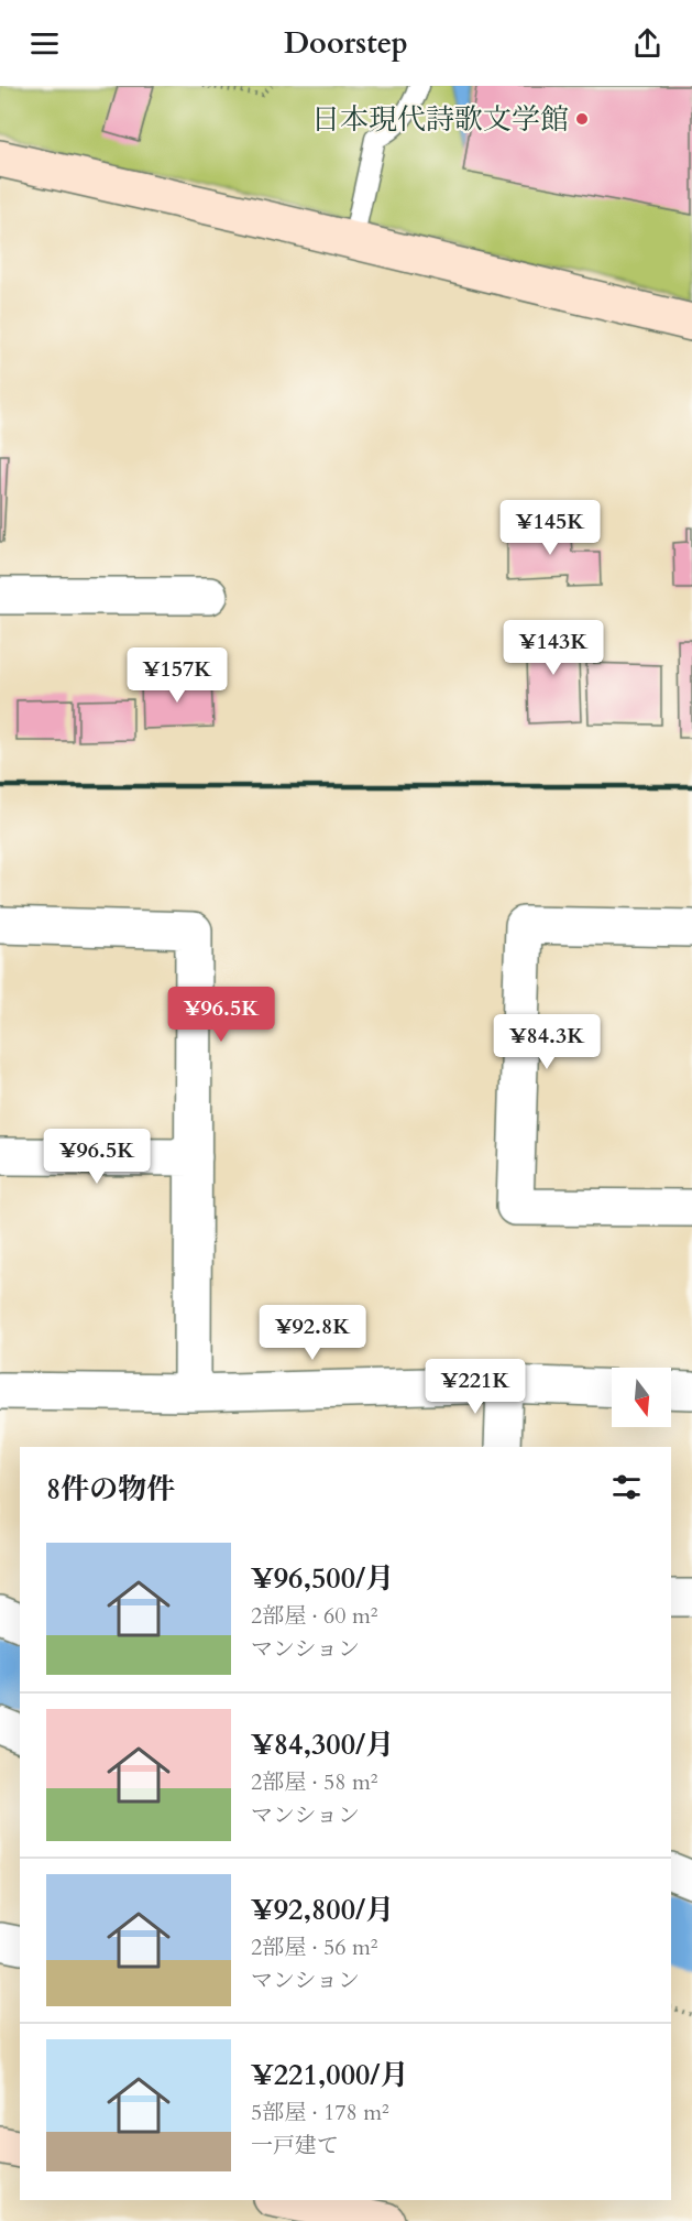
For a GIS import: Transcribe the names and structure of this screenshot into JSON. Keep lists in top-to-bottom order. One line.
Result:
{"places":["日本現代詩歌文学館"],"north":"bottom","page":{"header":"Doorstep","price":["¥145K","¥143K","¥157K","¥96.5K","¥84.3K","¥96.5K","¥92.8K","¥221K"],"heading":"8件の物件","list":[{"name":"¥96,500/月","note":"2部屋 · 60 m² · マンション"},{"name":"¥84,300/月","note":"2部屋 · 58 m² · マンション"},{"name":"¥92,800/月","note":"2部屋 · 56 m² · マンション"},{"name":"¥221,000/月","note":"5部屋 · 178 m² · 一戸建て"}]}}
